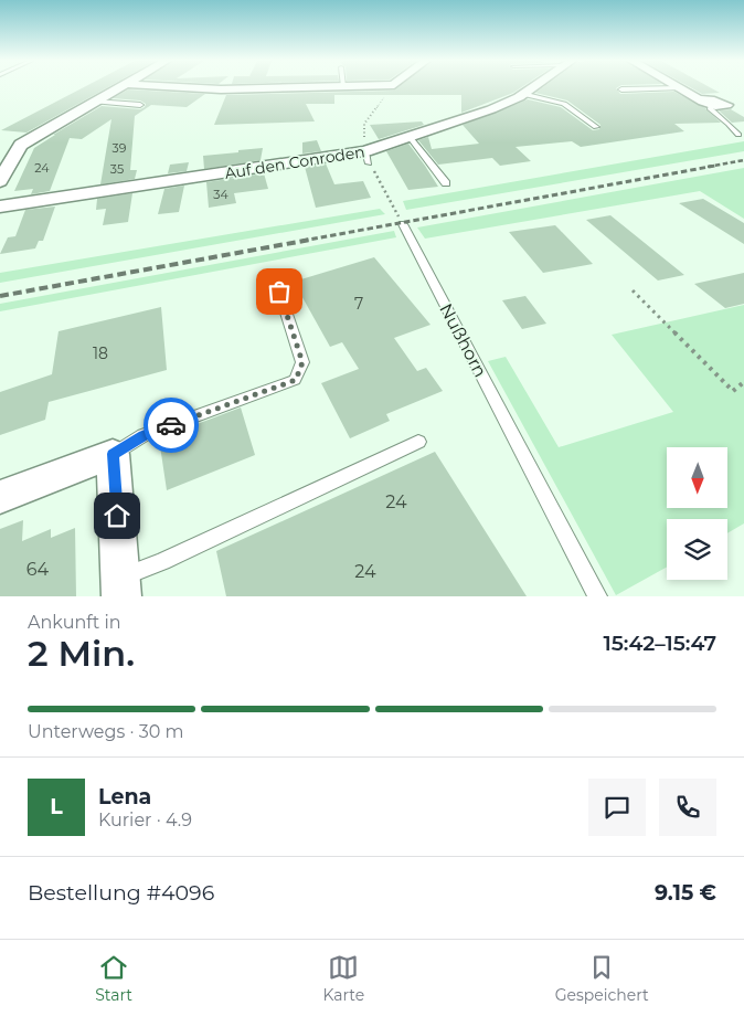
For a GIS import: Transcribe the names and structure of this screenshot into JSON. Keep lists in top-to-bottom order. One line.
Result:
{"streets":{"street":["Auf den Conroden"],"lane":["Nußhorn"]},"house_numbers":["39","24","35","34","7","18","24","64","24"],"north":"bottom","page":{"heading":["2 Min.","Ankunft in","15:42–15:47"],"panel":["Lena","Kurier · 4.9","Bestellung #4096","9.15 €"],"bar":"Unterwegs · 30 m","round":"L","tabs":["Start","Karte","Gespeichert"]}}
